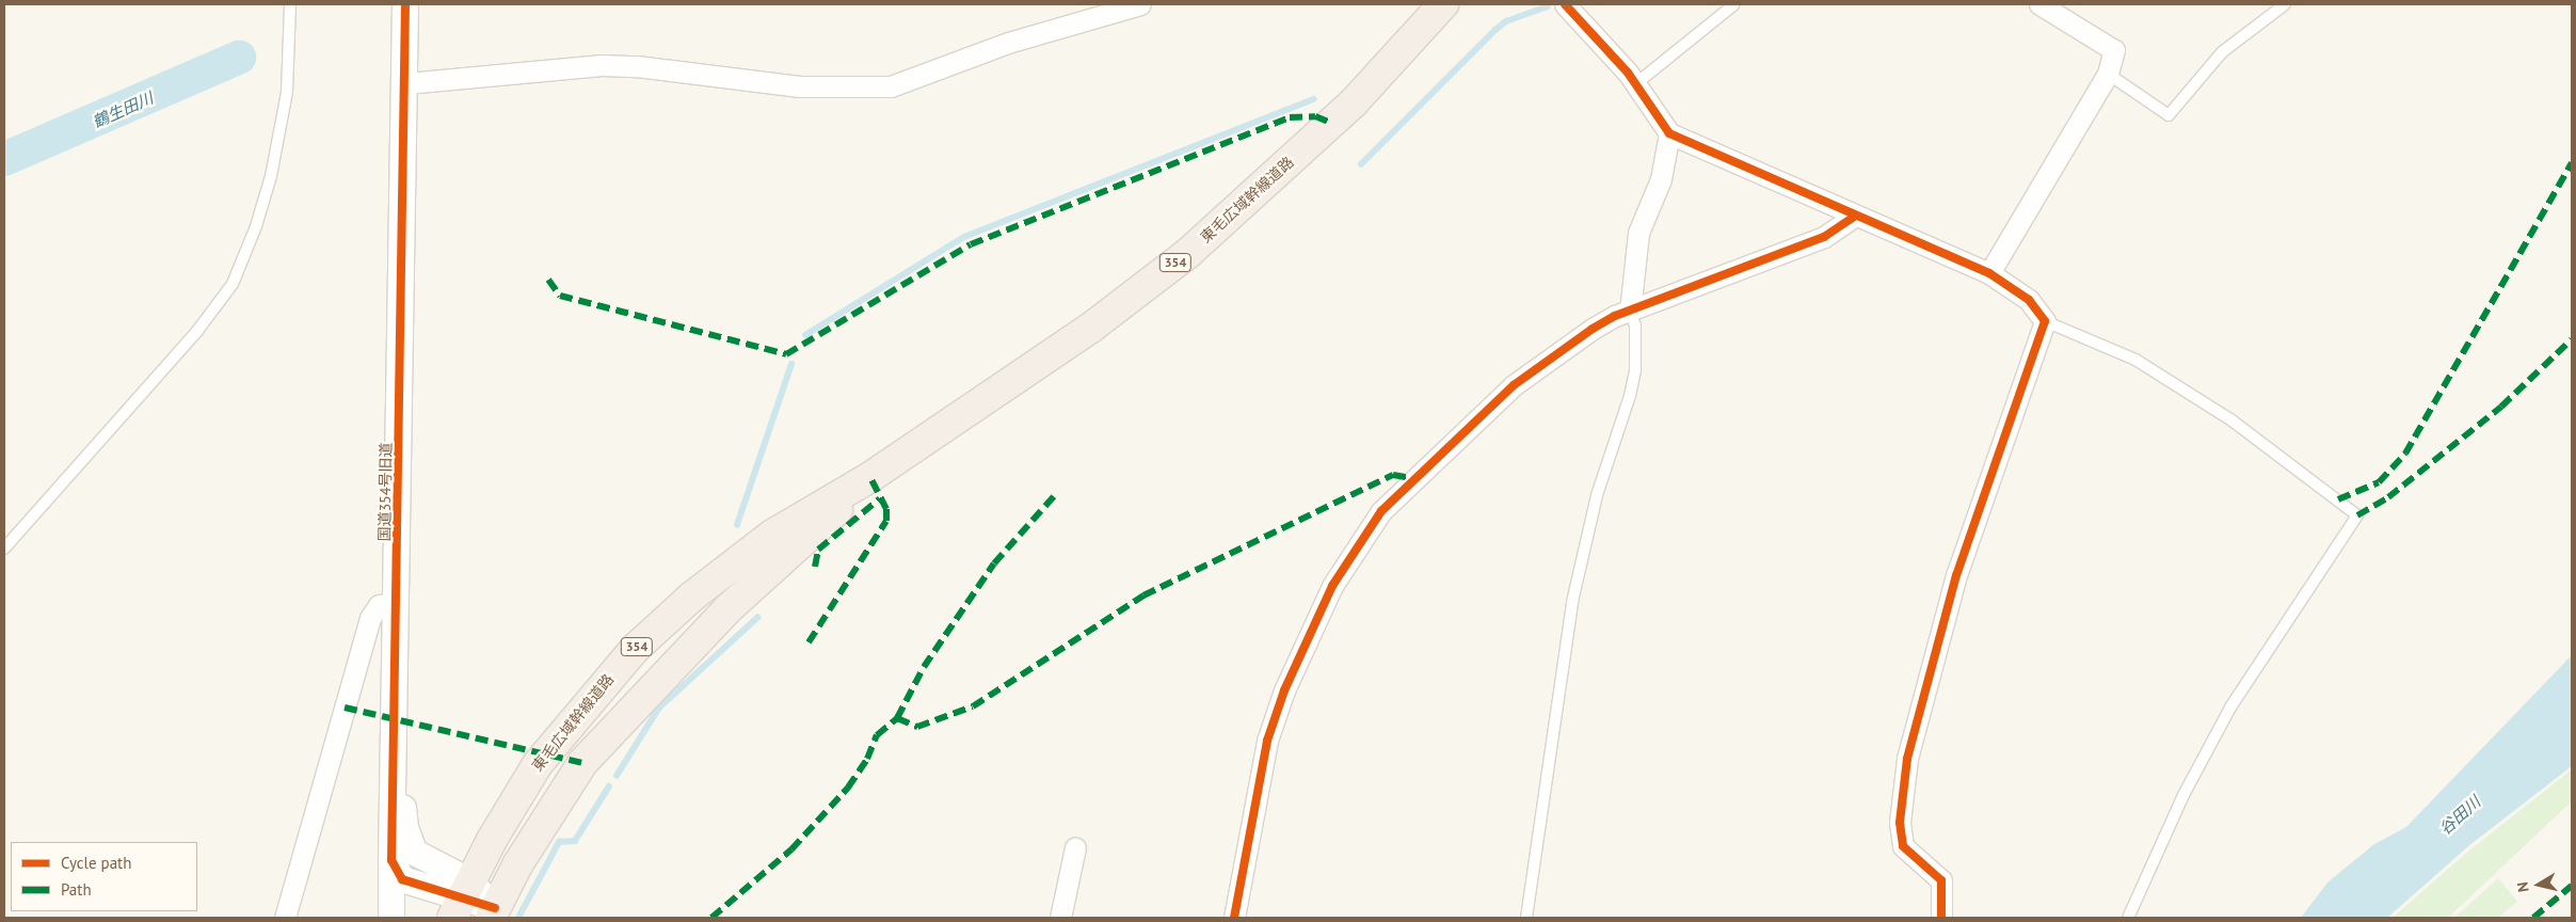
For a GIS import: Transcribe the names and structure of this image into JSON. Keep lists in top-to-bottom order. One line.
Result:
{"streets":{"highway":["東毛広域幹線道路","354"],"street":["国道354号旧道"]},"crossings":[["東毛広域幹線道路","国道354号旧道"]],"water":["鶴生田川","谷田川"],"legend":["Cycle path","Path"],"north":"left"}
